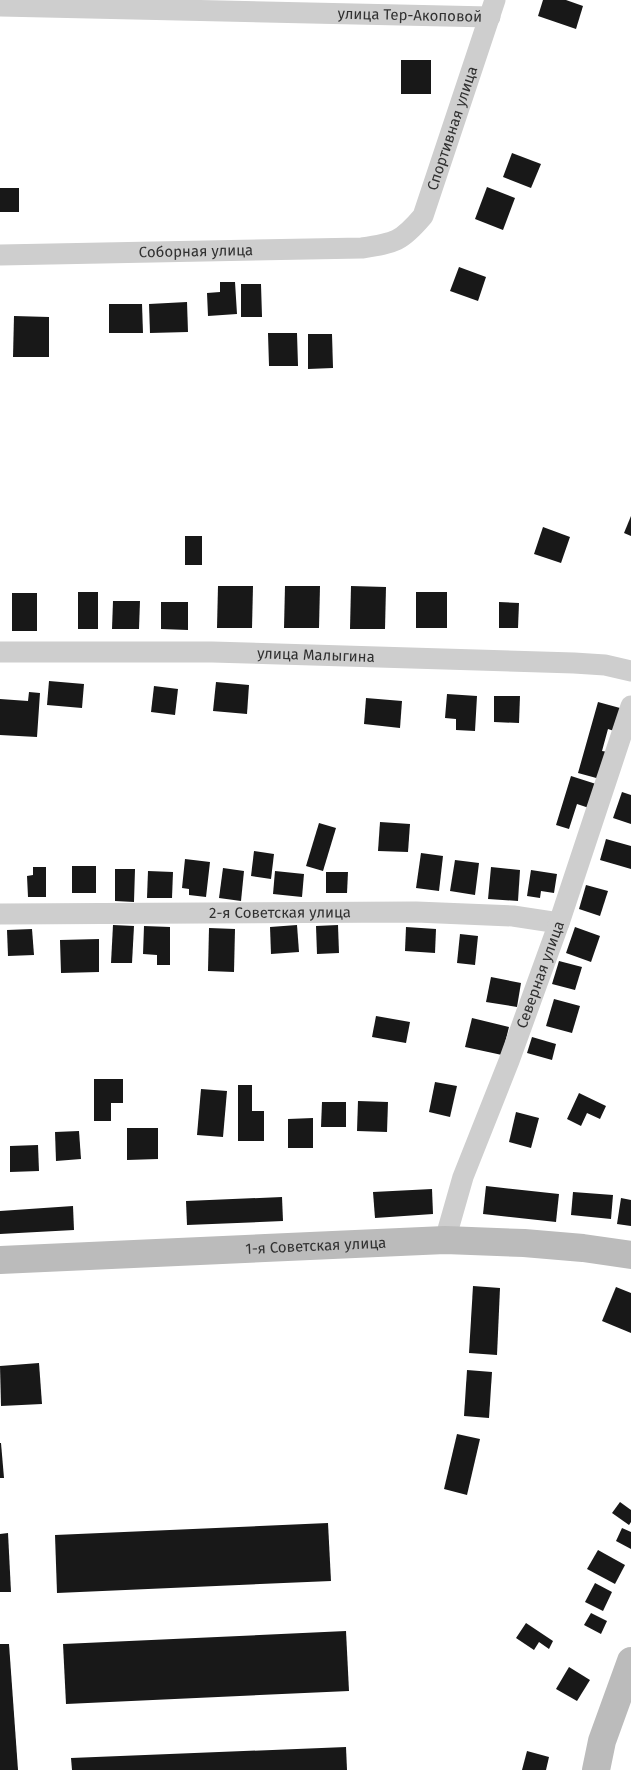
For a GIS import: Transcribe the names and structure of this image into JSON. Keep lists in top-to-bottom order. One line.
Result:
{"streets":{"street":["улица Тер-Акоповой","Спортивная улица","Соборная улица","улица Малыгина","2-я Советская улица","Северная улица","1-я Советская улица"]},"crossings":[["улица Тер-Акоповой","Спортивная улица"],["Спортивная улица","Соборная улица"],["2-я Советская улица","Северная улица"],["Северная улица","1-я Советская улица"]]}
